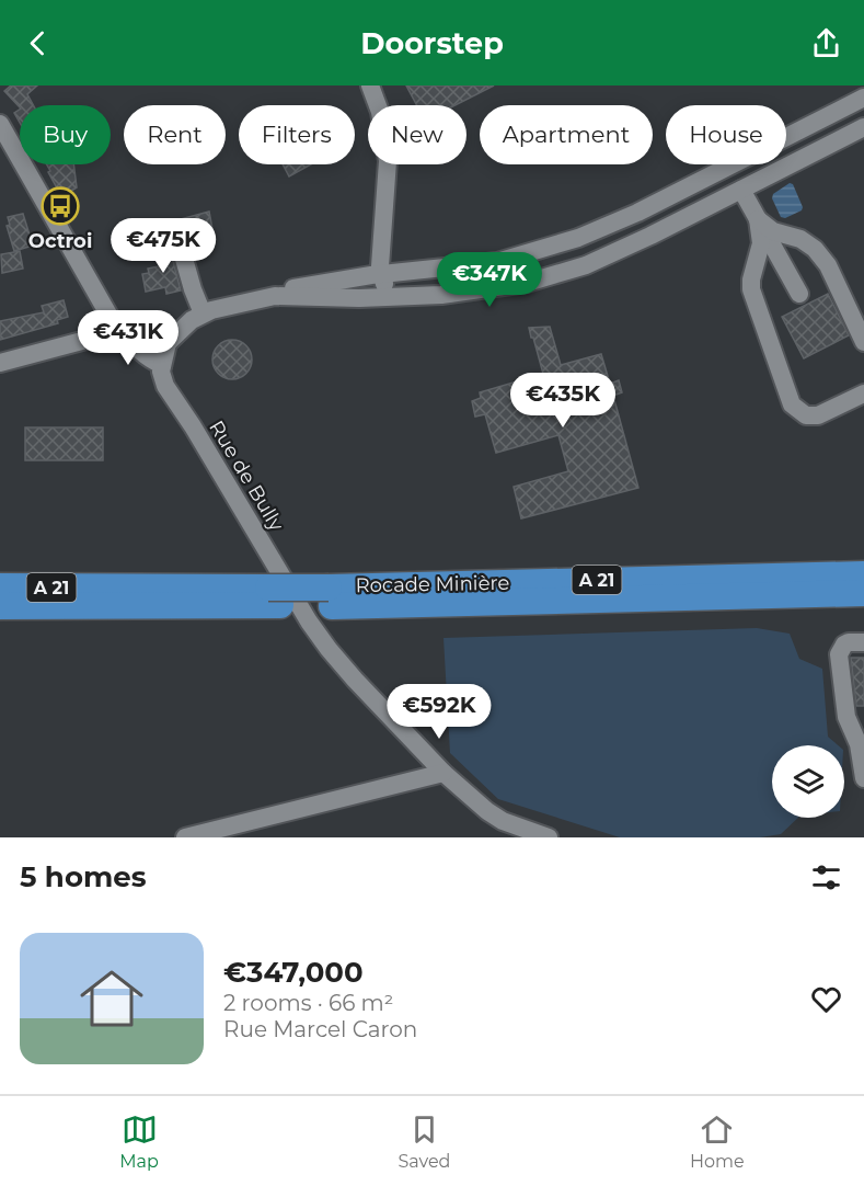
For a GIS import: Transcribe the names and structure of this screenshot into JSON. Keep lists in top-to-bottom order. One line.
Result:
{"streets":{"highway":["A 21","Rocade Minière"],"street":["Rue de Bully"]},"places":{"bus stop":["Octroi"]},"page":{"header":"Doorstep","chip":["Buy","Rent","Filters","New","Apartment","House"],"price":["€475K","€347K","€431K","€435K","€592K"],"heading":"5 homes","list":[{"name":"€347,000","note":"2 rooms · 66 m² · Rue Marcel Caron"}],"tabs":["Map","Saved","Home"]}}
